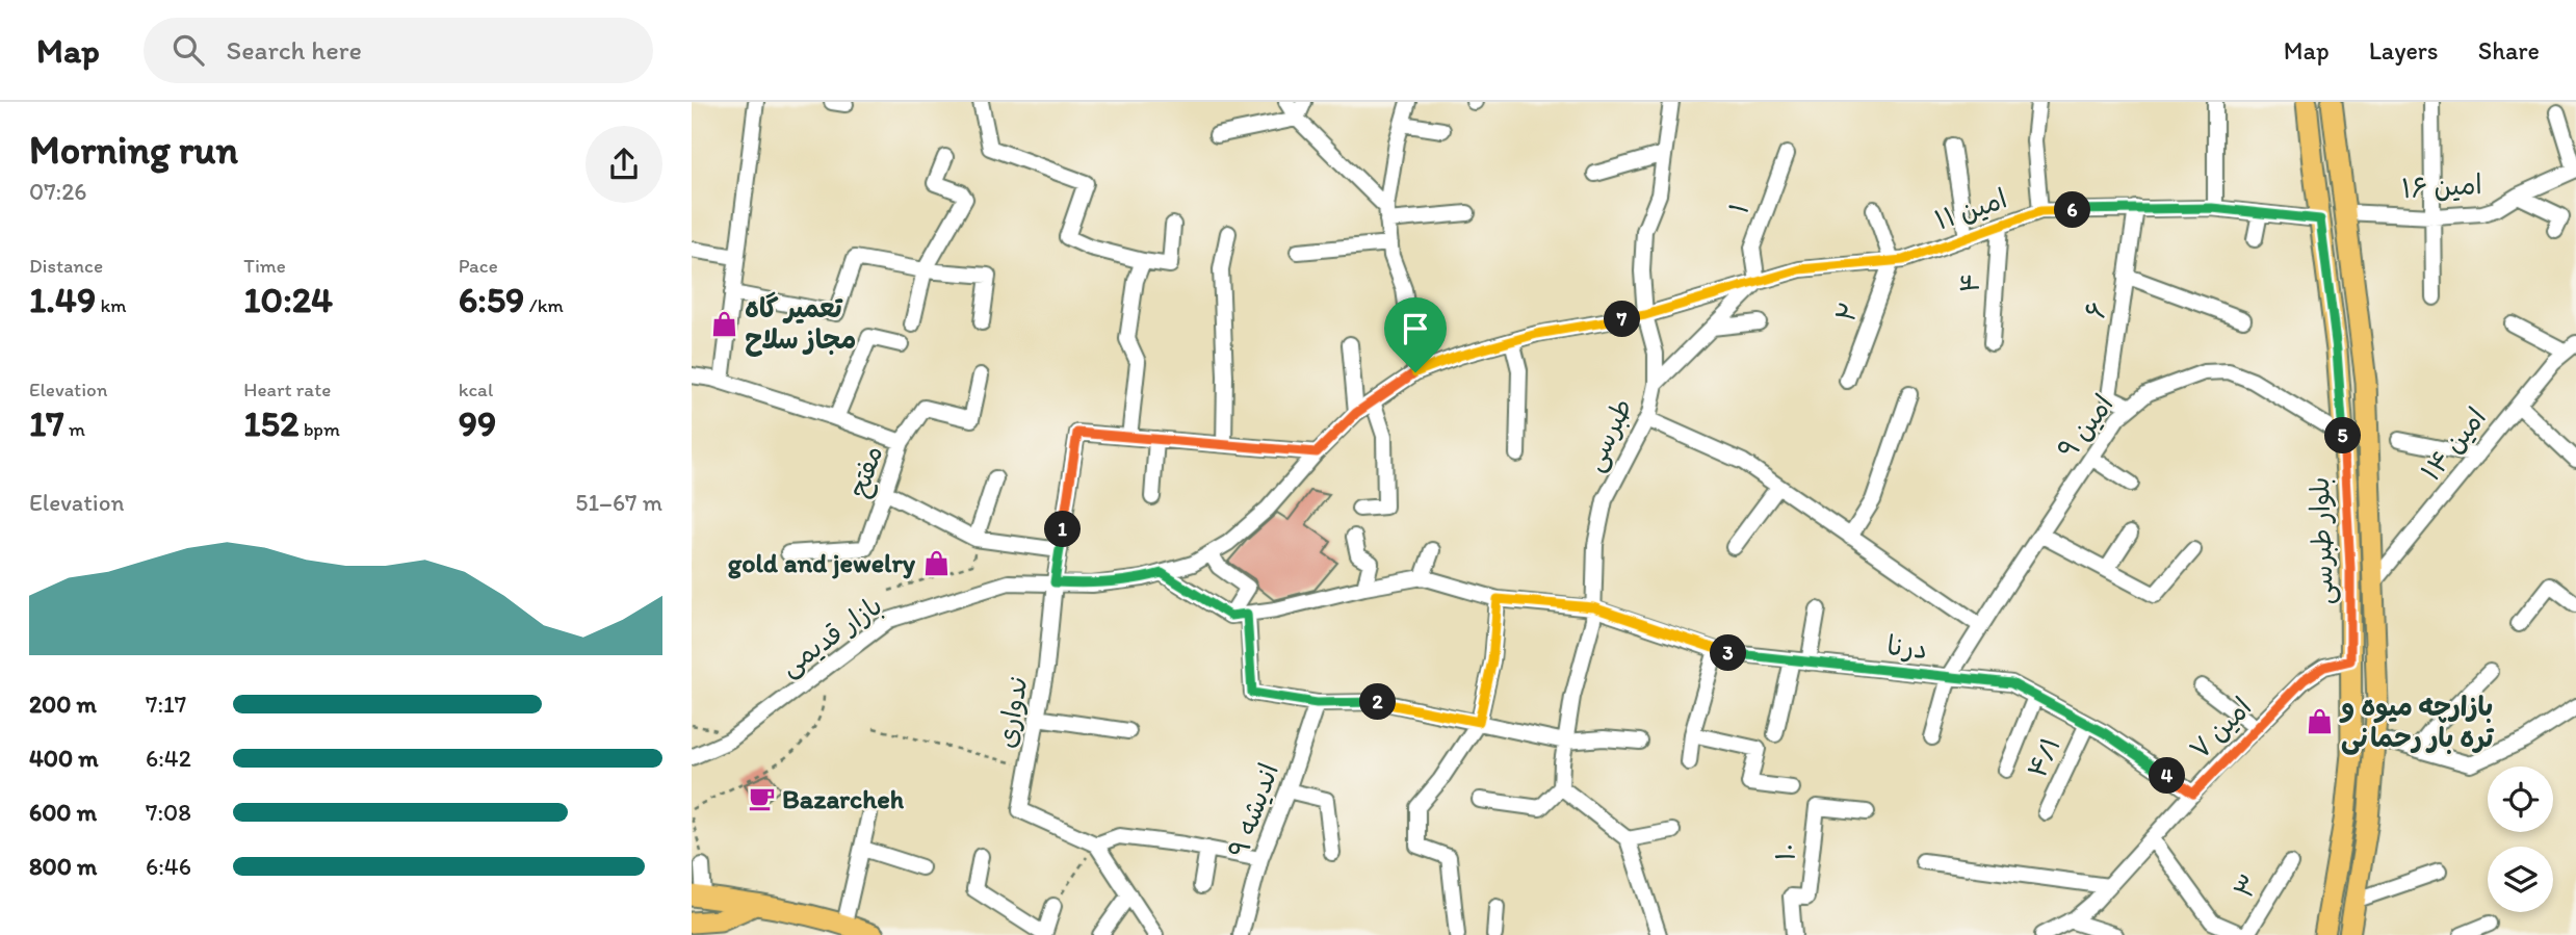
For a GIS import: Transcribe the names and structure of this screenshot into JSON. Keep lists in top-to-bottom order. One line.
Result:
{"streets":{"main road":["بلوار طبرسی"],"street":["امین ۱۶","۱","امین ۱۱","۴","۶","۲","امین ۹","طبرسی","امین ۱۴","مفتح","بازار قدیمی","درنا","ندواری","امین ۷","۴/۱","اندیشه ۹","۱۰","۳"]},"crossings":[["امین ۱۶","بلوار طبرسی"],["۱","امین ۱۱"],["امین ۱۱","۴"],["امین ۱۱","۶"],["امین ۱۱","۲"],["امین ۱۱","طبرسی"],["امین ۱۱","بلوار طبرسی"],["امین ۱۱","بازار قدیمی"],["۶","امین ۹"],["امین ۹","بلوار طبرسی"],["امین ۹","درنا"],["طبرسی","درنا"],["امین ۱۴","بلوار طبرسی"],["بلوار طبرسی","امین ۷"],["بازار قدیمی","ندواری"],["درنا","امین ۷"],["درنا","۴/۱"]],"places":{"shop":["تعمیر گاه مجاز سلاح","gold and jewelry","بازارچه میوه و تره بار رحمانی"],"cafe":["Bazarcheh"]},"page":{"header":"Map","search":"Search here","nav":["Map","Layers","Share"],"heading":["Morning run","07:26"],"pins":["6","7","5","1","3","2","4"],"stats":[["Distance","1.49 km"],["Time","10:24"],["Pace","6:59 /km"],["Elevation","17 m"],["Heart rate","152 bpm"],["kcal","99"]],"chart":["Elevation","51–67 m"],"list":[{"name":"200 m","note":"7:17"},{"name":"400 m","note":"6:42"},{"name":"600 m","note":"7:08"},{"name":"800 m","note":"6:46"}]}}
